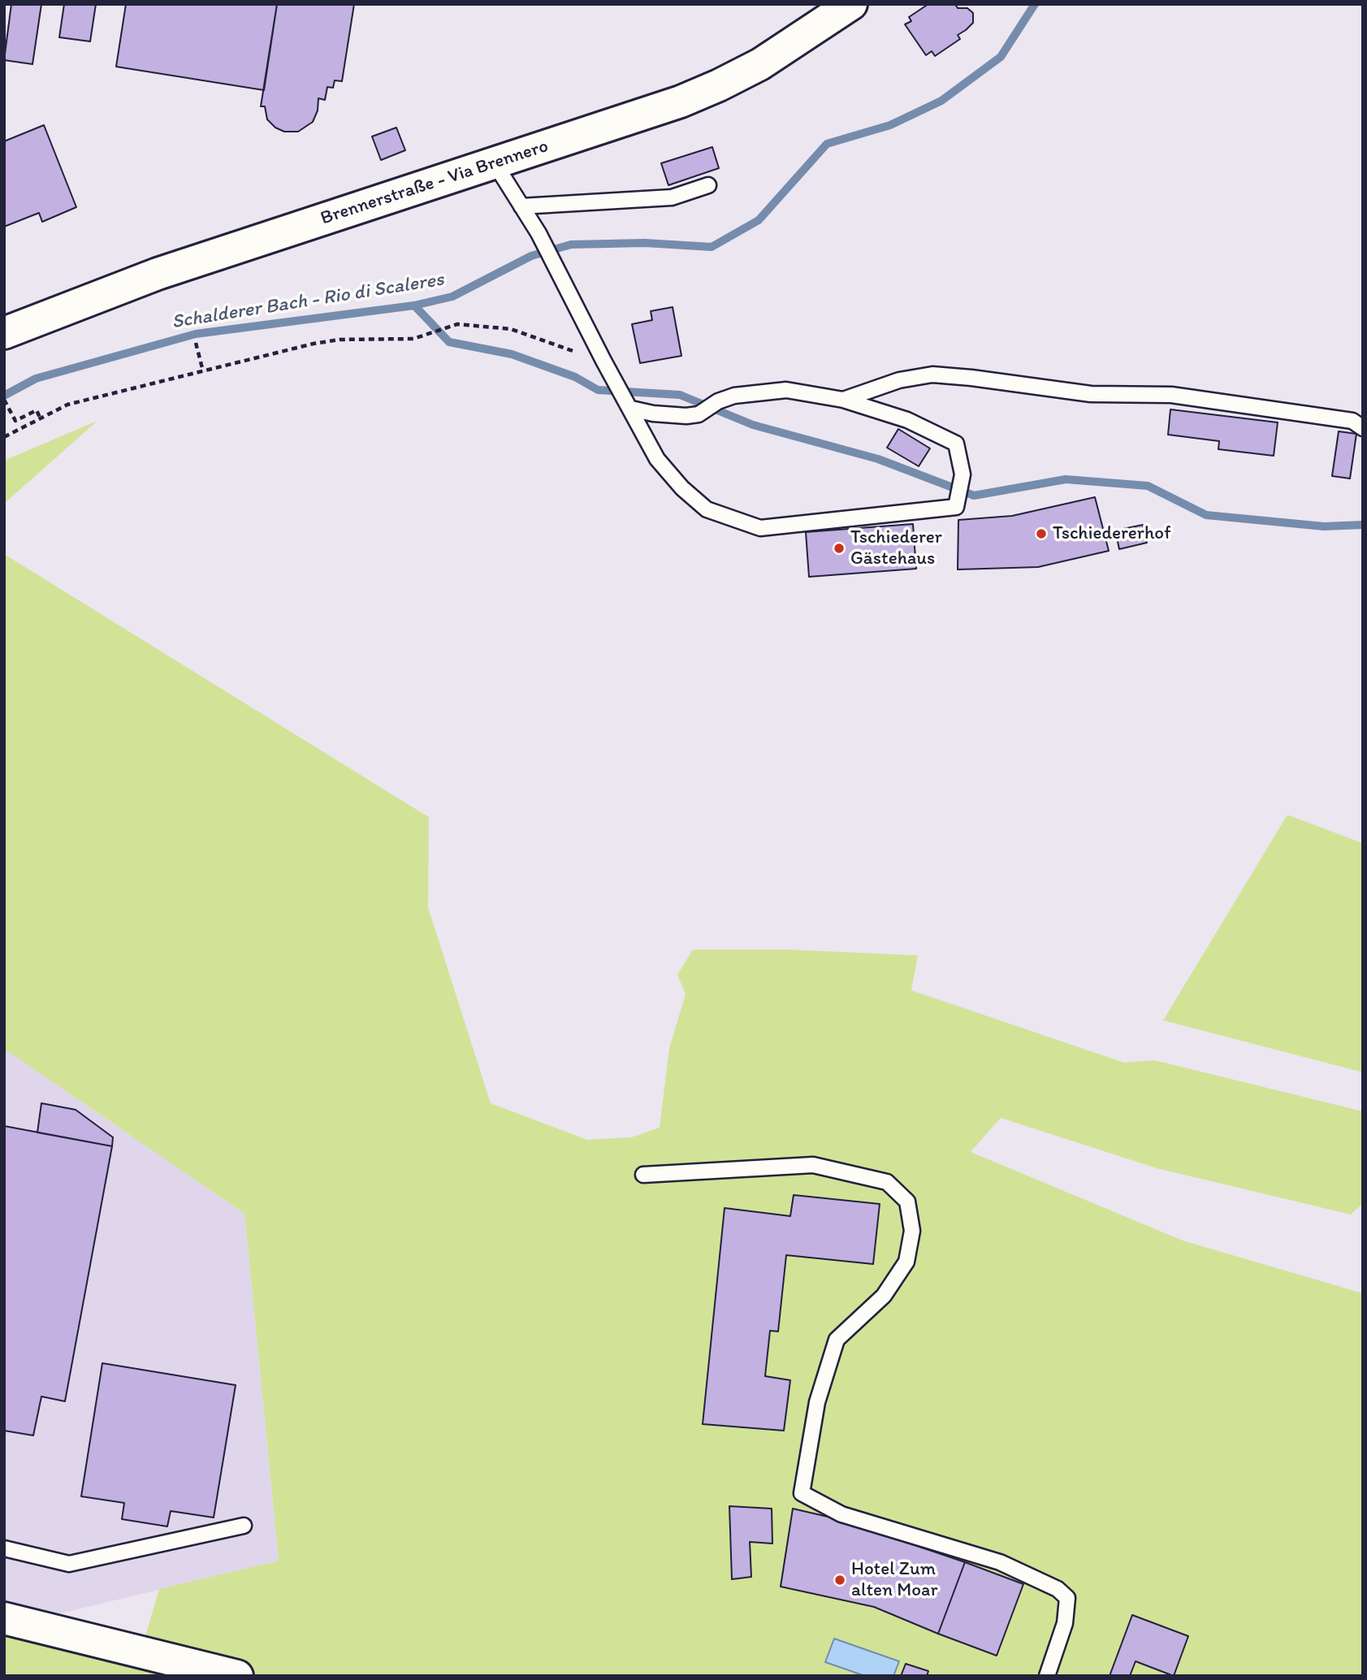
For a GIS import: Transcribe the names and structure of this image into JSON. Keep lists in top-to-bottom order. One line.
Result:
{"streets":{"main road":["Brennerstraße - Via Brennero"]},"water":["Schalderer Bach - Rio di Scaleres"],"places":["Tschiedererhof","Tschiederer Gästehaus","Hotel Zum alten Moar"]}
